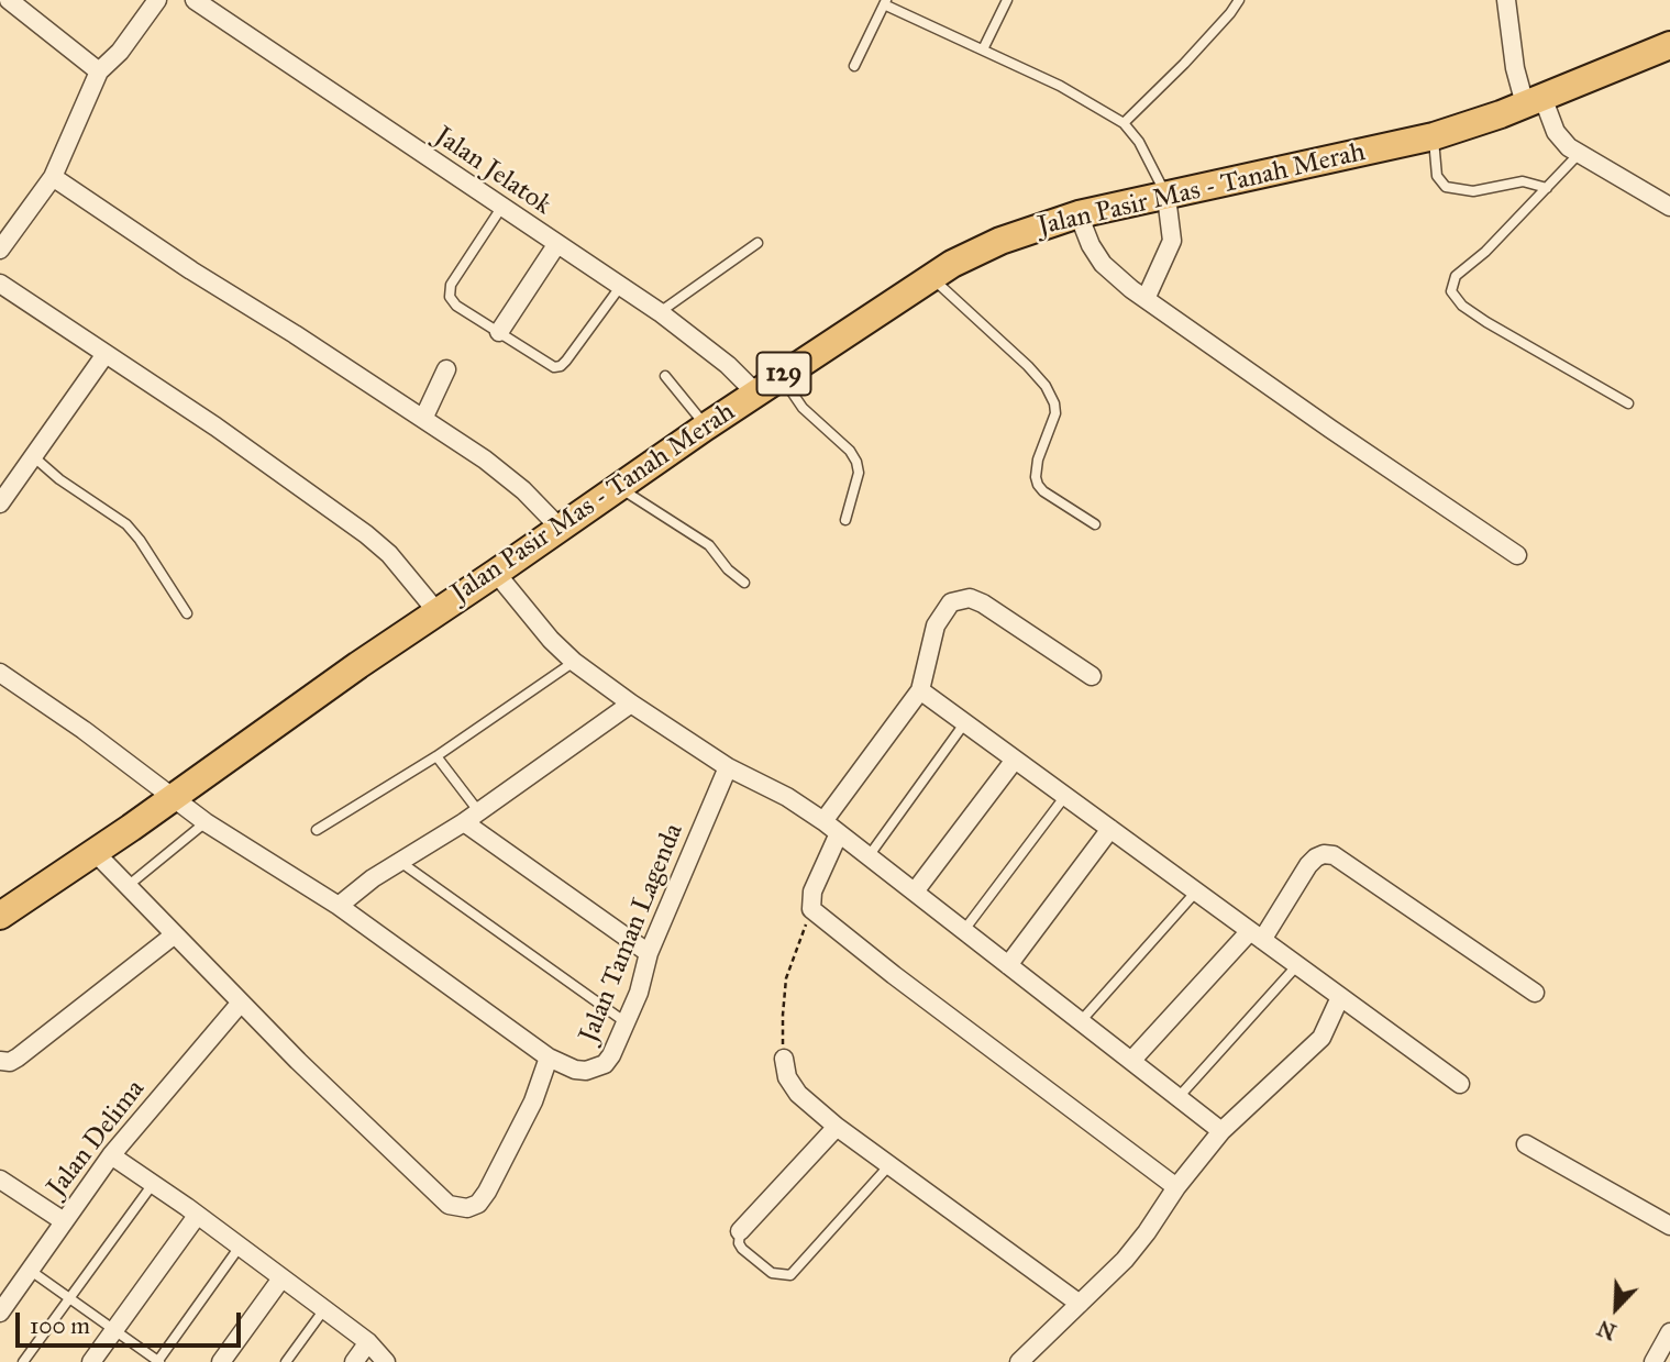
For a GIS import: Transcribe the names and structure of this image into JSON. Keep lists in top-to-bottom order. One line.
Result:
{"streets":{"main road":["Jalan Pasir Mas - Tanah Merah","129"],"street":["Jalan Jelatok","Jalan Taman Lagenda","Jalan Delima"]},"crossings":[["Jalan Jelatok","Jalan Pasir Mas - Tanah Merah"]],"scale_bar":"100 m","north":"bottom left"}
